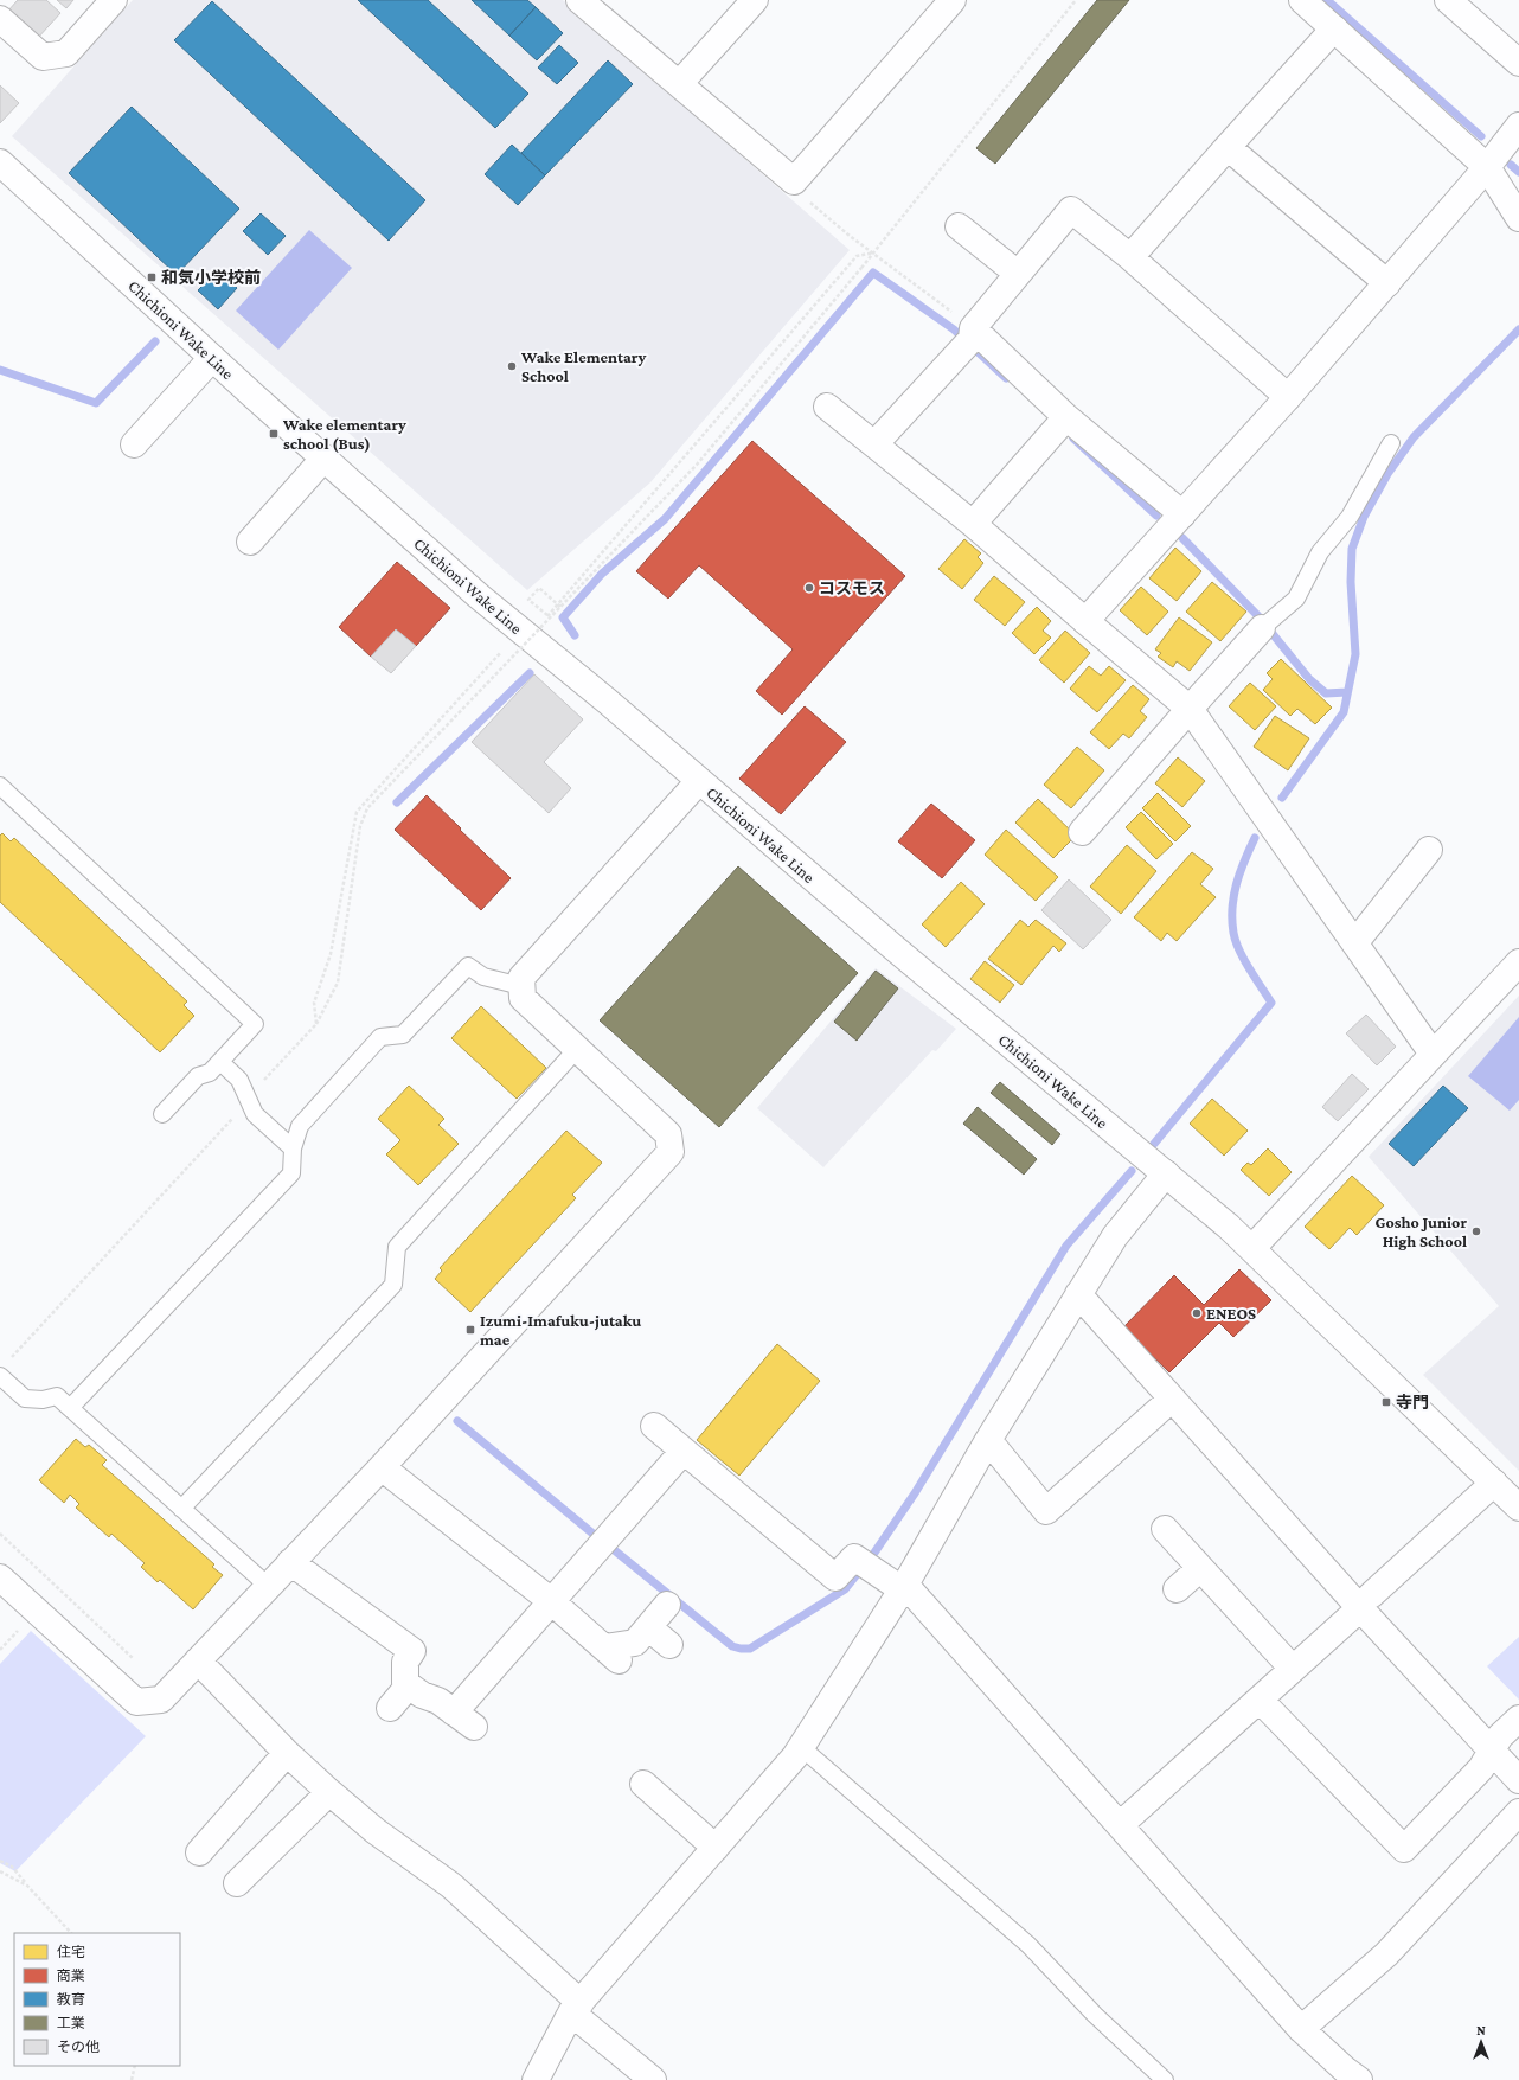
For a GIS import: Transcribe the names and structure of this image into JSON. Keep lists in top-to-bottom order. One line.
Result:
{"streets":{"street":["Chichioni Wake Line"]},"places":{"transit":["和気小学校前","Wake elementary school (Bus)","Izumi-Imafuku-jutaku mae","寺門"],"other":["Wake Elementary School","コスモス","Gosho Junior High School","ENEOS"]},"legend":["住宅","商業","教育","工業","その他"],"north":"top"}
